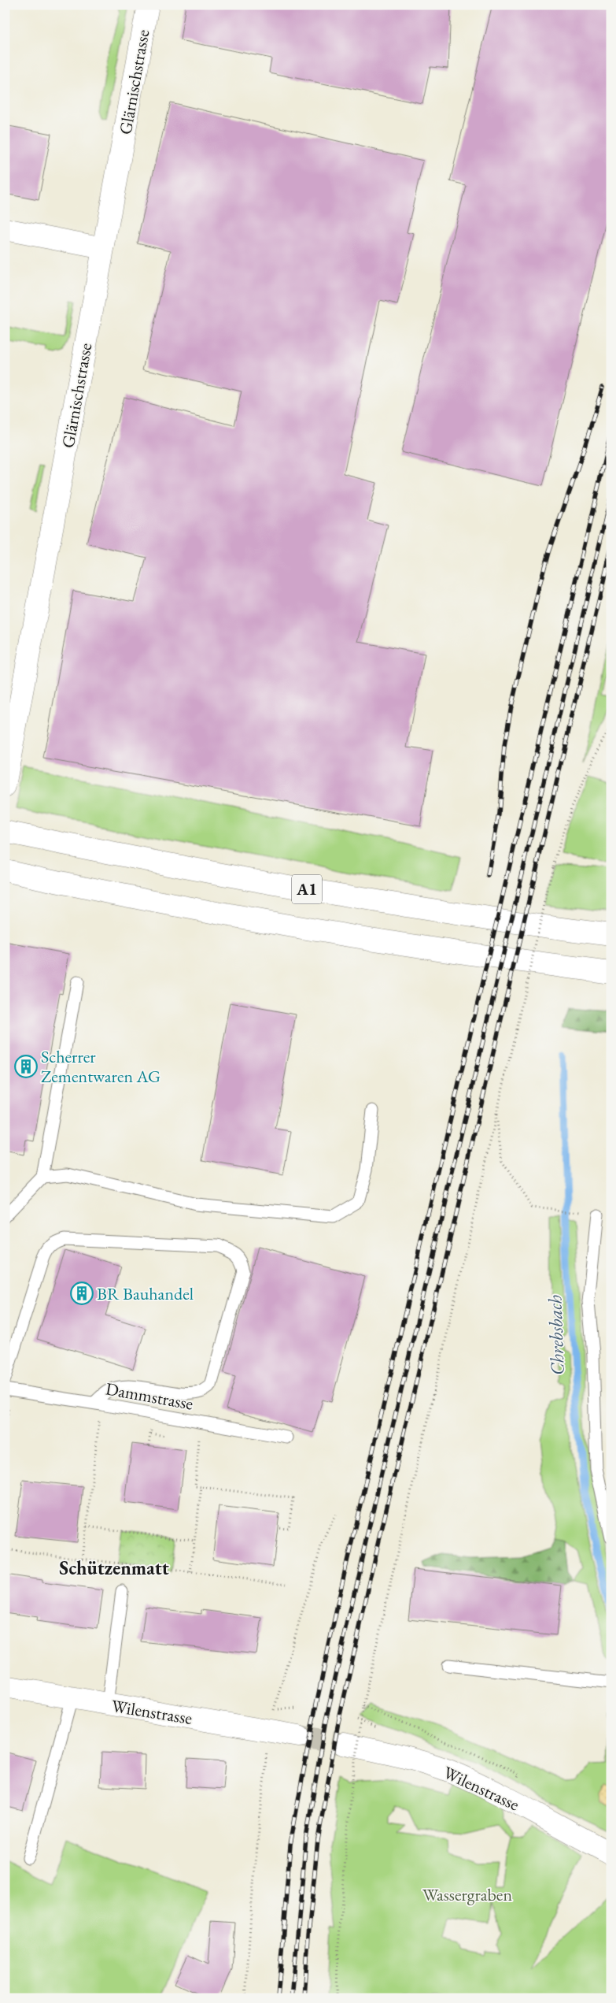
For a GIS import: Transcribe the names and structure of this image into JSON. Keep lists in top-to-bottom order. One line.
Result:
{"streets":{"main road":["Glärnischstrasse","A1","Wilenstrasse"],"lane":["Dammstrasse"]},"districts":["Schützenmatt"],"water":["Chrebsbach"],"parks":["Wassergraben"],"places":{"building":["Scherrer Zementwaren AG","BR Bauhandel"]}}
